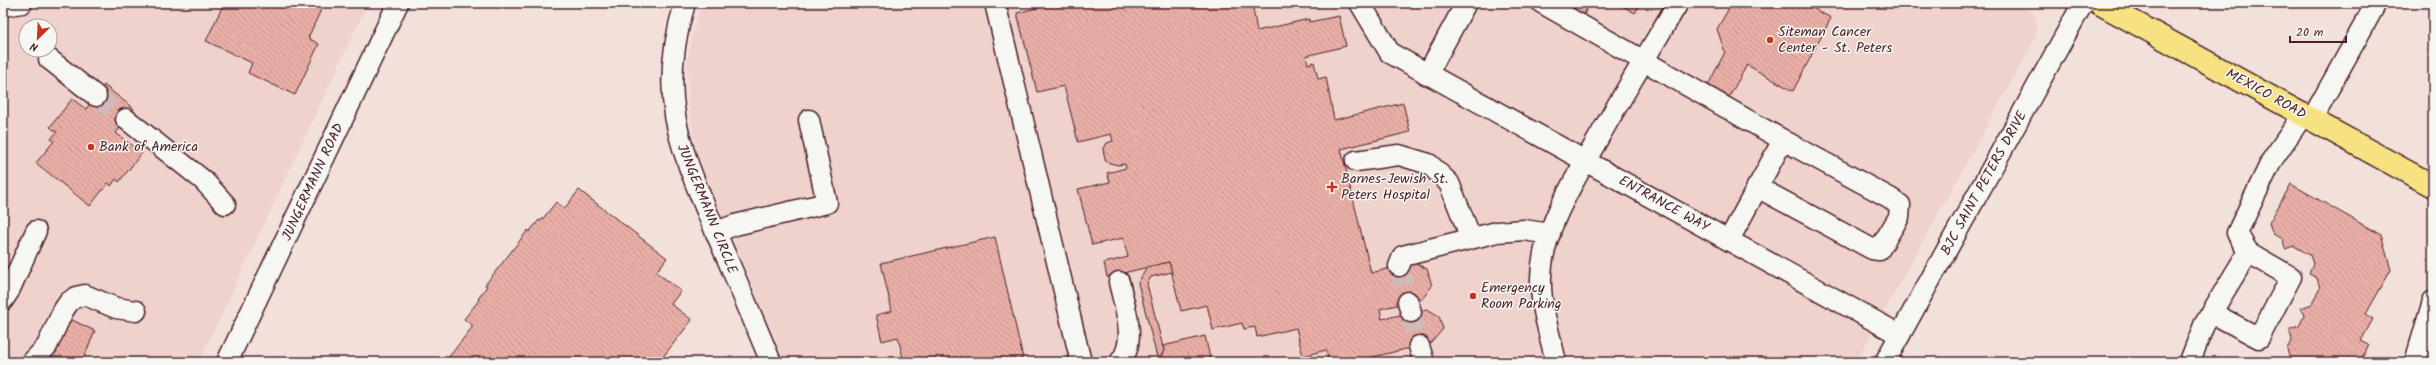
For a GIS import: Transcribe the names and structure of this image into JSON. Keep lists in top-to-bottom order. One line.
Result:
{"streets":{"main road":["MEXICO ROAD"],"street":["JUNGERMANN ROAD","BJC SAINT PETERS DRIVE","ENTRANCE WAY","JUNGERMANN CIRCLE"]},"crossings":[["BJC SAINT PETERS DRIVE","ENTRANCE WAY"]],"places":{"other":["Siteman Cancer Center - St. Peters","Bank of America","Emergency Room Parking"],"health":["Barnes-Jewish St. Peters Hospital"]},"scale_bar":"20 m","north":"bottom left"}
